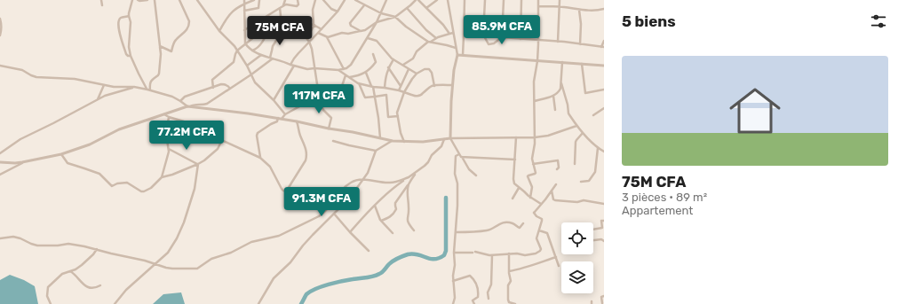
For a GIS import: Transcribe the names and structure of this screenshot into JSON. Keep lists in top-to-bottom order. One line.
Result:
{"page":{"heading":"5 biens","price":["85.9M CFA","75M CFA","117M CFA","77.2M CFA","91.3M CFA"],"list":[{"name":"75M CFA","note":"3 pièces · 89 m² · Appartement"}]}}
